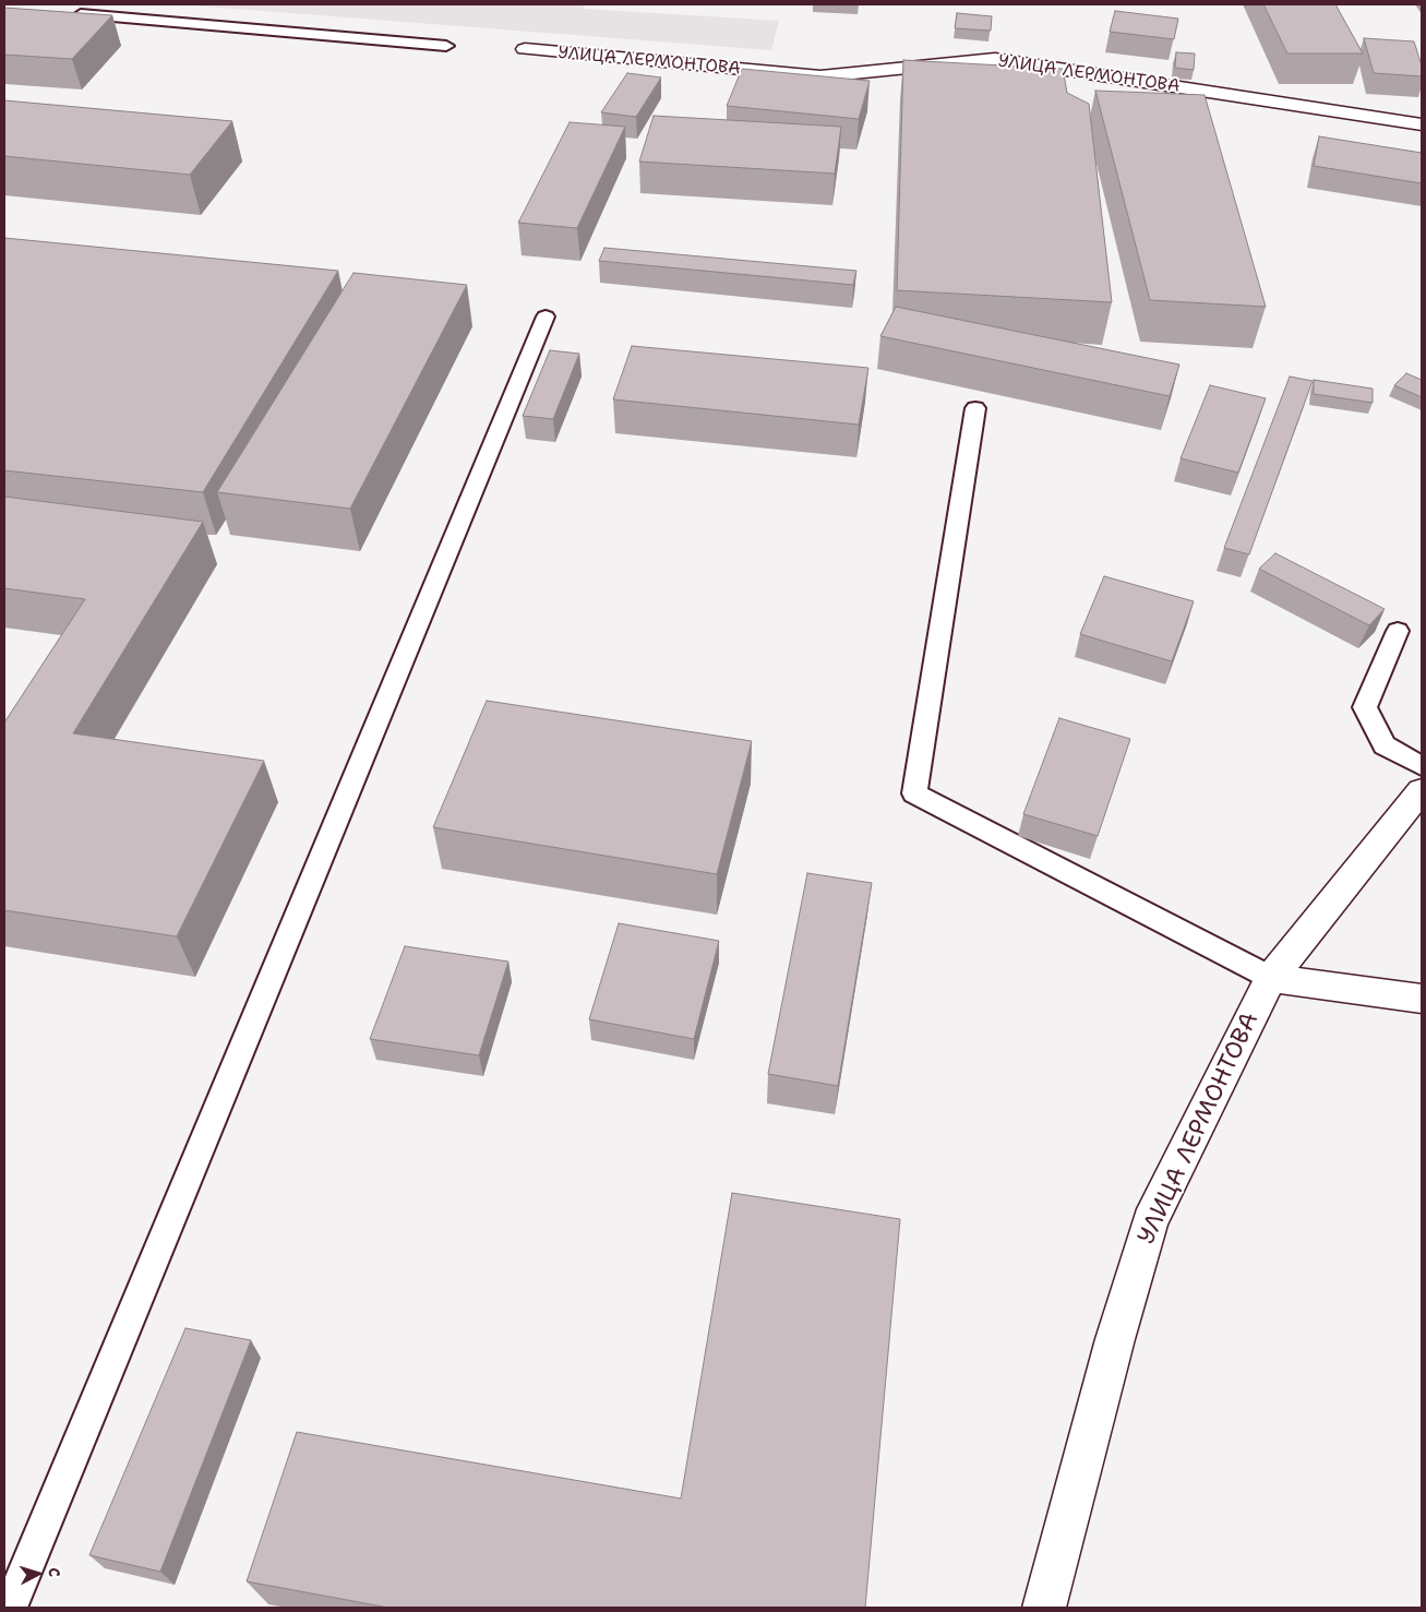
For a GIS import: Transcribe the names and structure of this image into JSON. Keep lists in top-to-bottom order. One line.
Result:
{"streets":{"street":["УЛИЦА ЛЕРМОНТОВА"]},"north":"right"}
